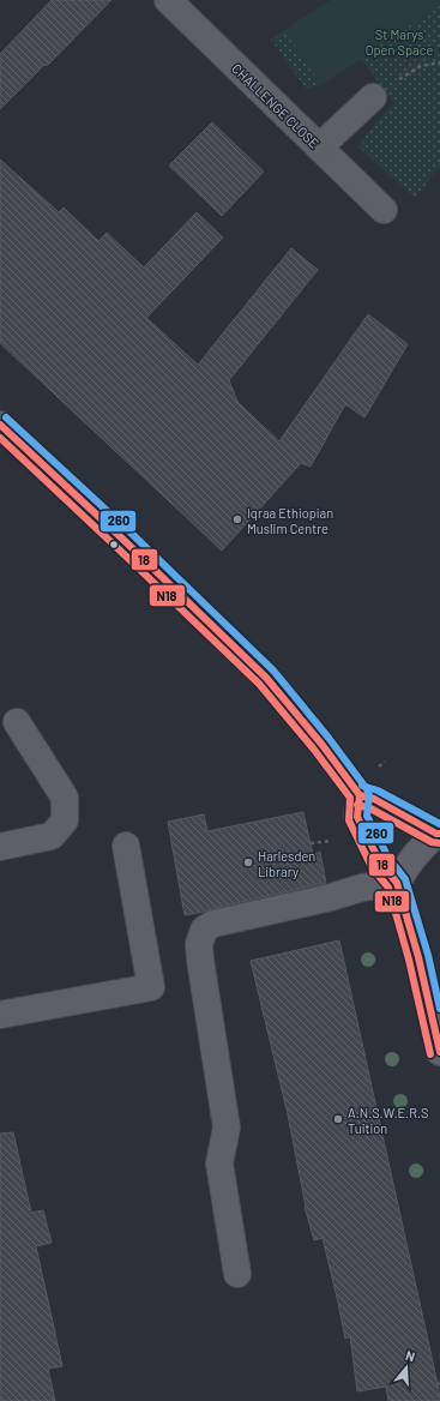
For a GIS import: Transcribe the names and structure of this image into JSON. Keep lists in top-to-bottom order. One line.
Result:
{"streets":{"street":["CHALLENGE CLOSE"]},"parks":["St Marys Open Space"],"places":["Iqraa Ethiopian Muslim Centre","Harlesden Library","A.N.S.W.E.R.S Tuition"],"lines":["transit line 260","transit line 18","transit line N18"],"north":"top"}
